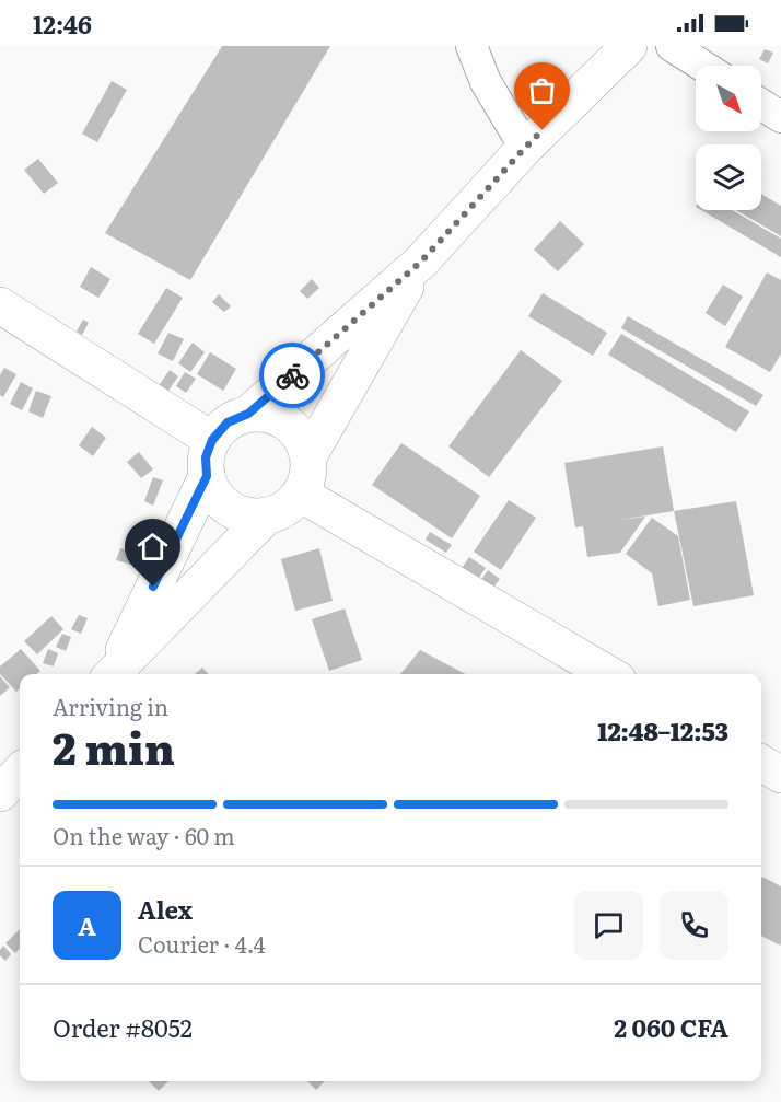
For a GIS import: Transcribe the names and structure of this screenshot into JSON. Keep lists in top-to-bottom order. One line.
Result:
{"north":"bottom right","page":{"status":"12:46","heading":["2 min","Arriving in","12:48–12:53"],"panel":["Alex","Courier · 4.4","Order #8052","2 060 CFA"],"bar":"On the way · 60 m","round":"A"}}
